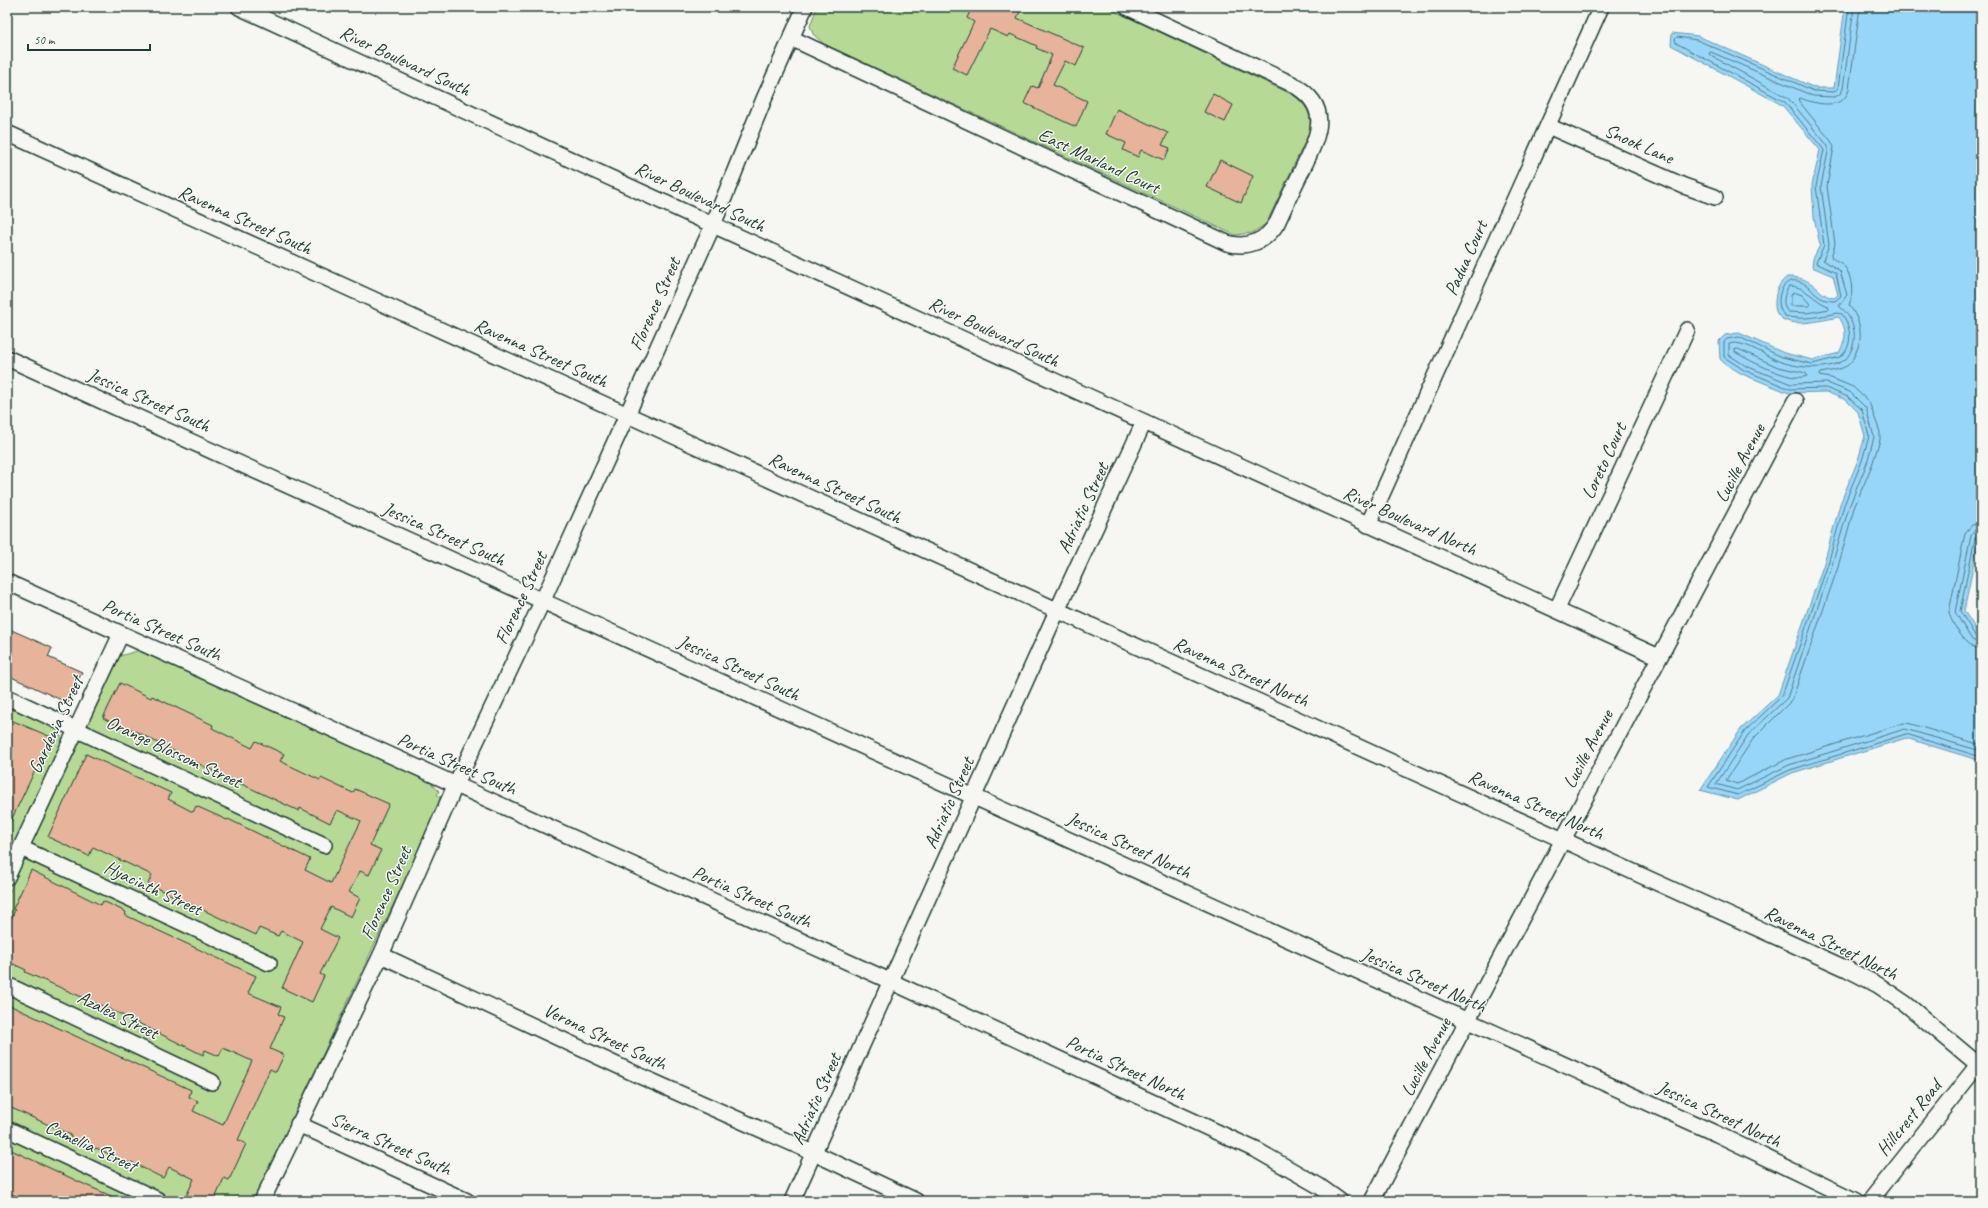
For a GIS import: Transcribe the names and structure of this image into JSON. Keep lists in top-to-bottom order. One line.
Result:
{"streets":{"street":["River Boulevard South","Snook Lane","East Marland Court","Ravenna Street South","Padua Court","Florence Street","Jessica Street South","Loreto Court","Lucille Avenue","Adriatic Street","River Boulevard North","Portia Street South","Ravenna Street North","Gardenia Street","Orange Blossom Street","Jessica Street North","Hyacinth Street","Azalea Street","Verona Street South","Portia Street North","Hillcrest Road","Sierra Street South","Camellia Street"]},"crossings":[["River Boulevard South","Florence Street"],["River Boulevard South","Adriatic Street"],["River Boulevard South","River Boulevard North"],["Snook Lane","Padua Court"],["East Marland Court","Florence Street"],["Ravenna Street South","Florence Street"],["Ravenna Street South","Adriatic Street"],["Ravenna Street South","Ravenna Street North"],["Padua Court","River Boulevard North"],["Florence Street","Jessica Street South"],["Florence Street","Portia Street South"],["Florence Street","Verona Street South"],["Florence Street","Sierra Street South"],["Jessica Street South","Adriatic Street"],["Jessica Street South","Jessica Street North"],["Loreto Court","River Boulevard North"],["Lucille Avenue","River Boulevard North"],["Lucille Avenue","Ravenna Street North"],["Lucille Avenue","Jessica Street North"],["Adriatic Street","River Boulevard North"],["Adriatic Street","Portia Street South"],["Adriatic Street","Ravenna Street North"],["Adriatic Street","Jessica Street North"],["Adriatic Street","Verona Street South"],["Adriatic Street","Portia Street North"],["Portia Street South","Gardenia Street"],["Portia Street South","Portia Street North"],["Ravenna Street North","Hillcrest Road"],["Gardenia Street","Orange Blossom Street"],["Gardenia Street","Hyacinth Street"]],"scale_bar":"50 m"}
